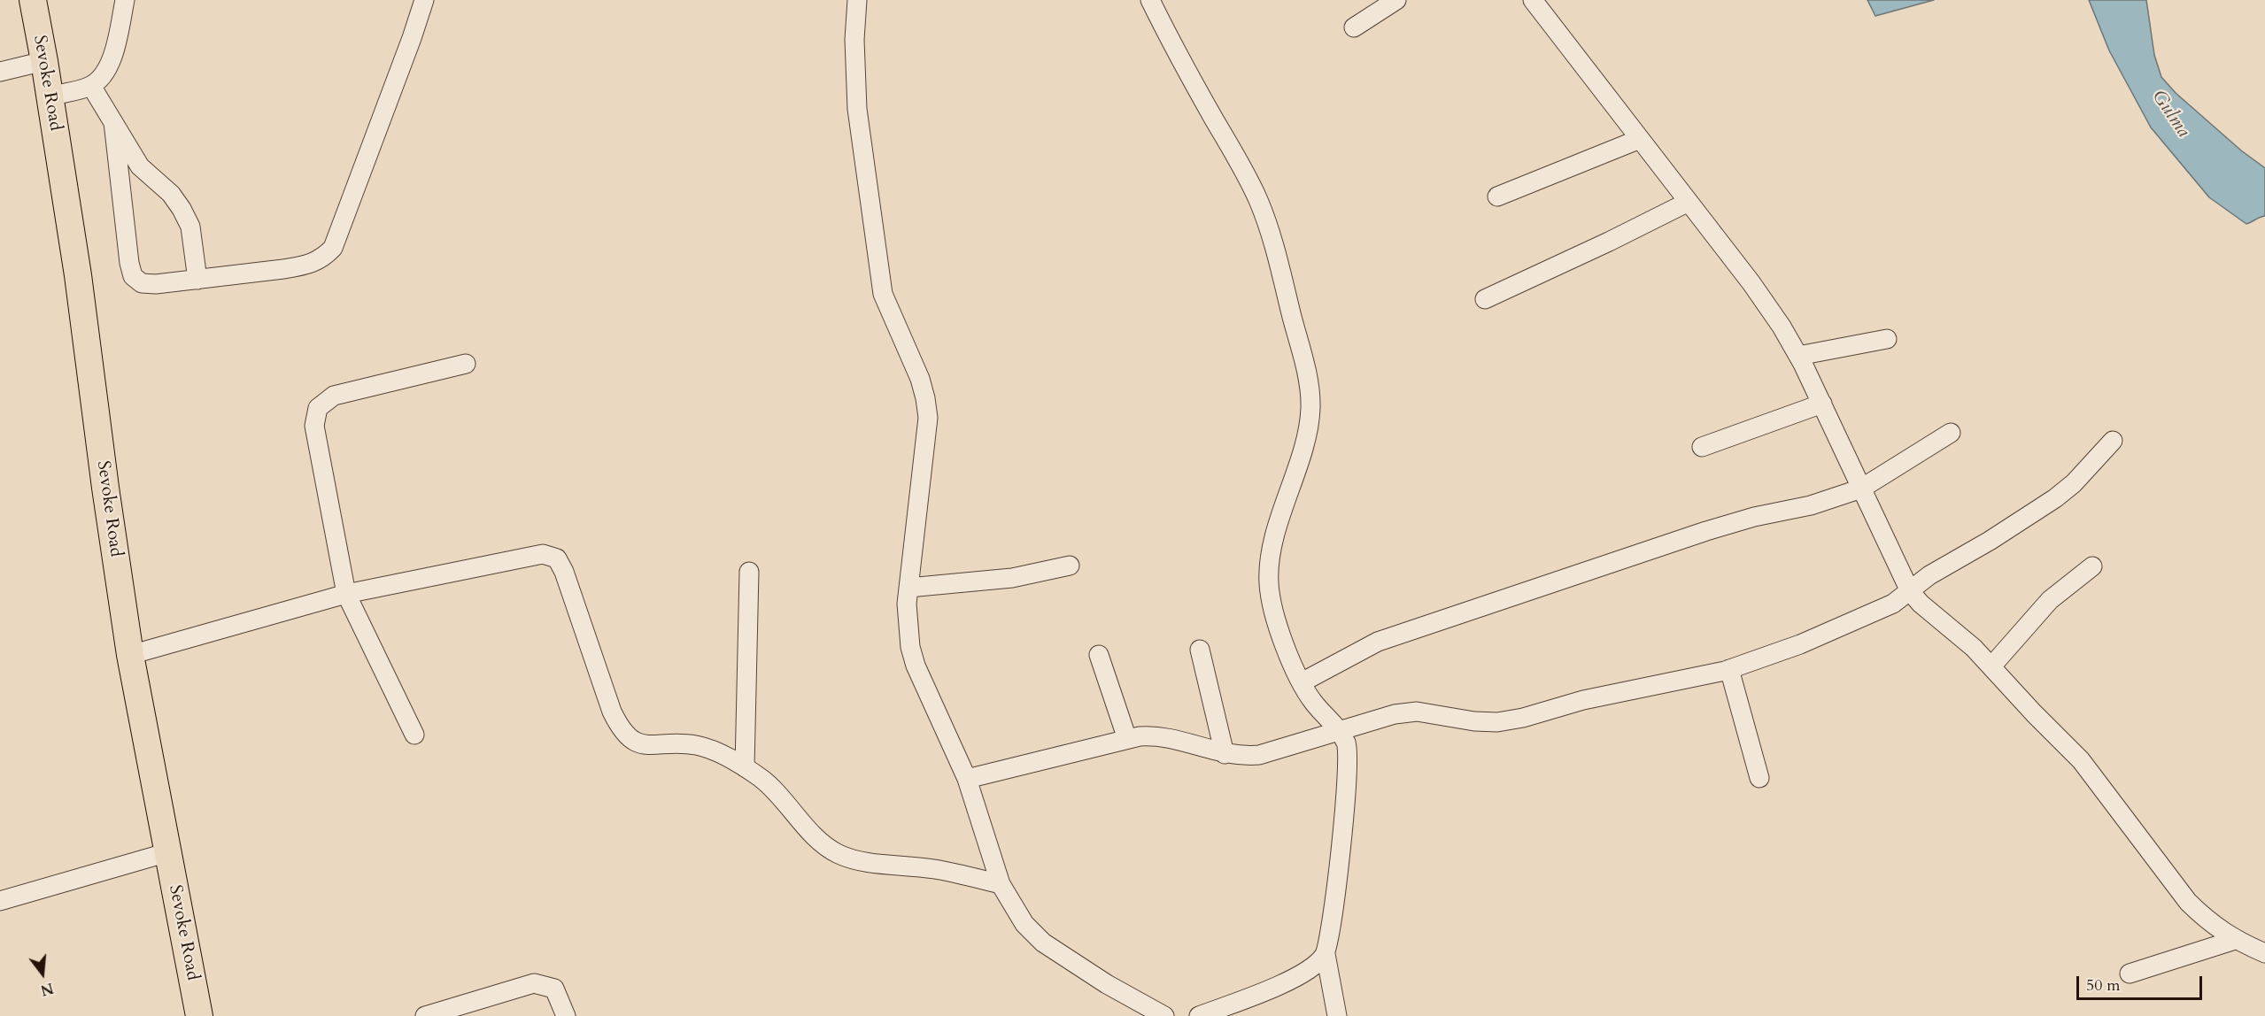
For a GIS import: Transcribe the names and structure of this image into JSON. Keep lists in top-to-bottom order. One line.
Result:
{"streets":{"highway":["Sevoke Road"]},"water":["Gulma"],"scale_bar":"50 m","north":"bottom"}
